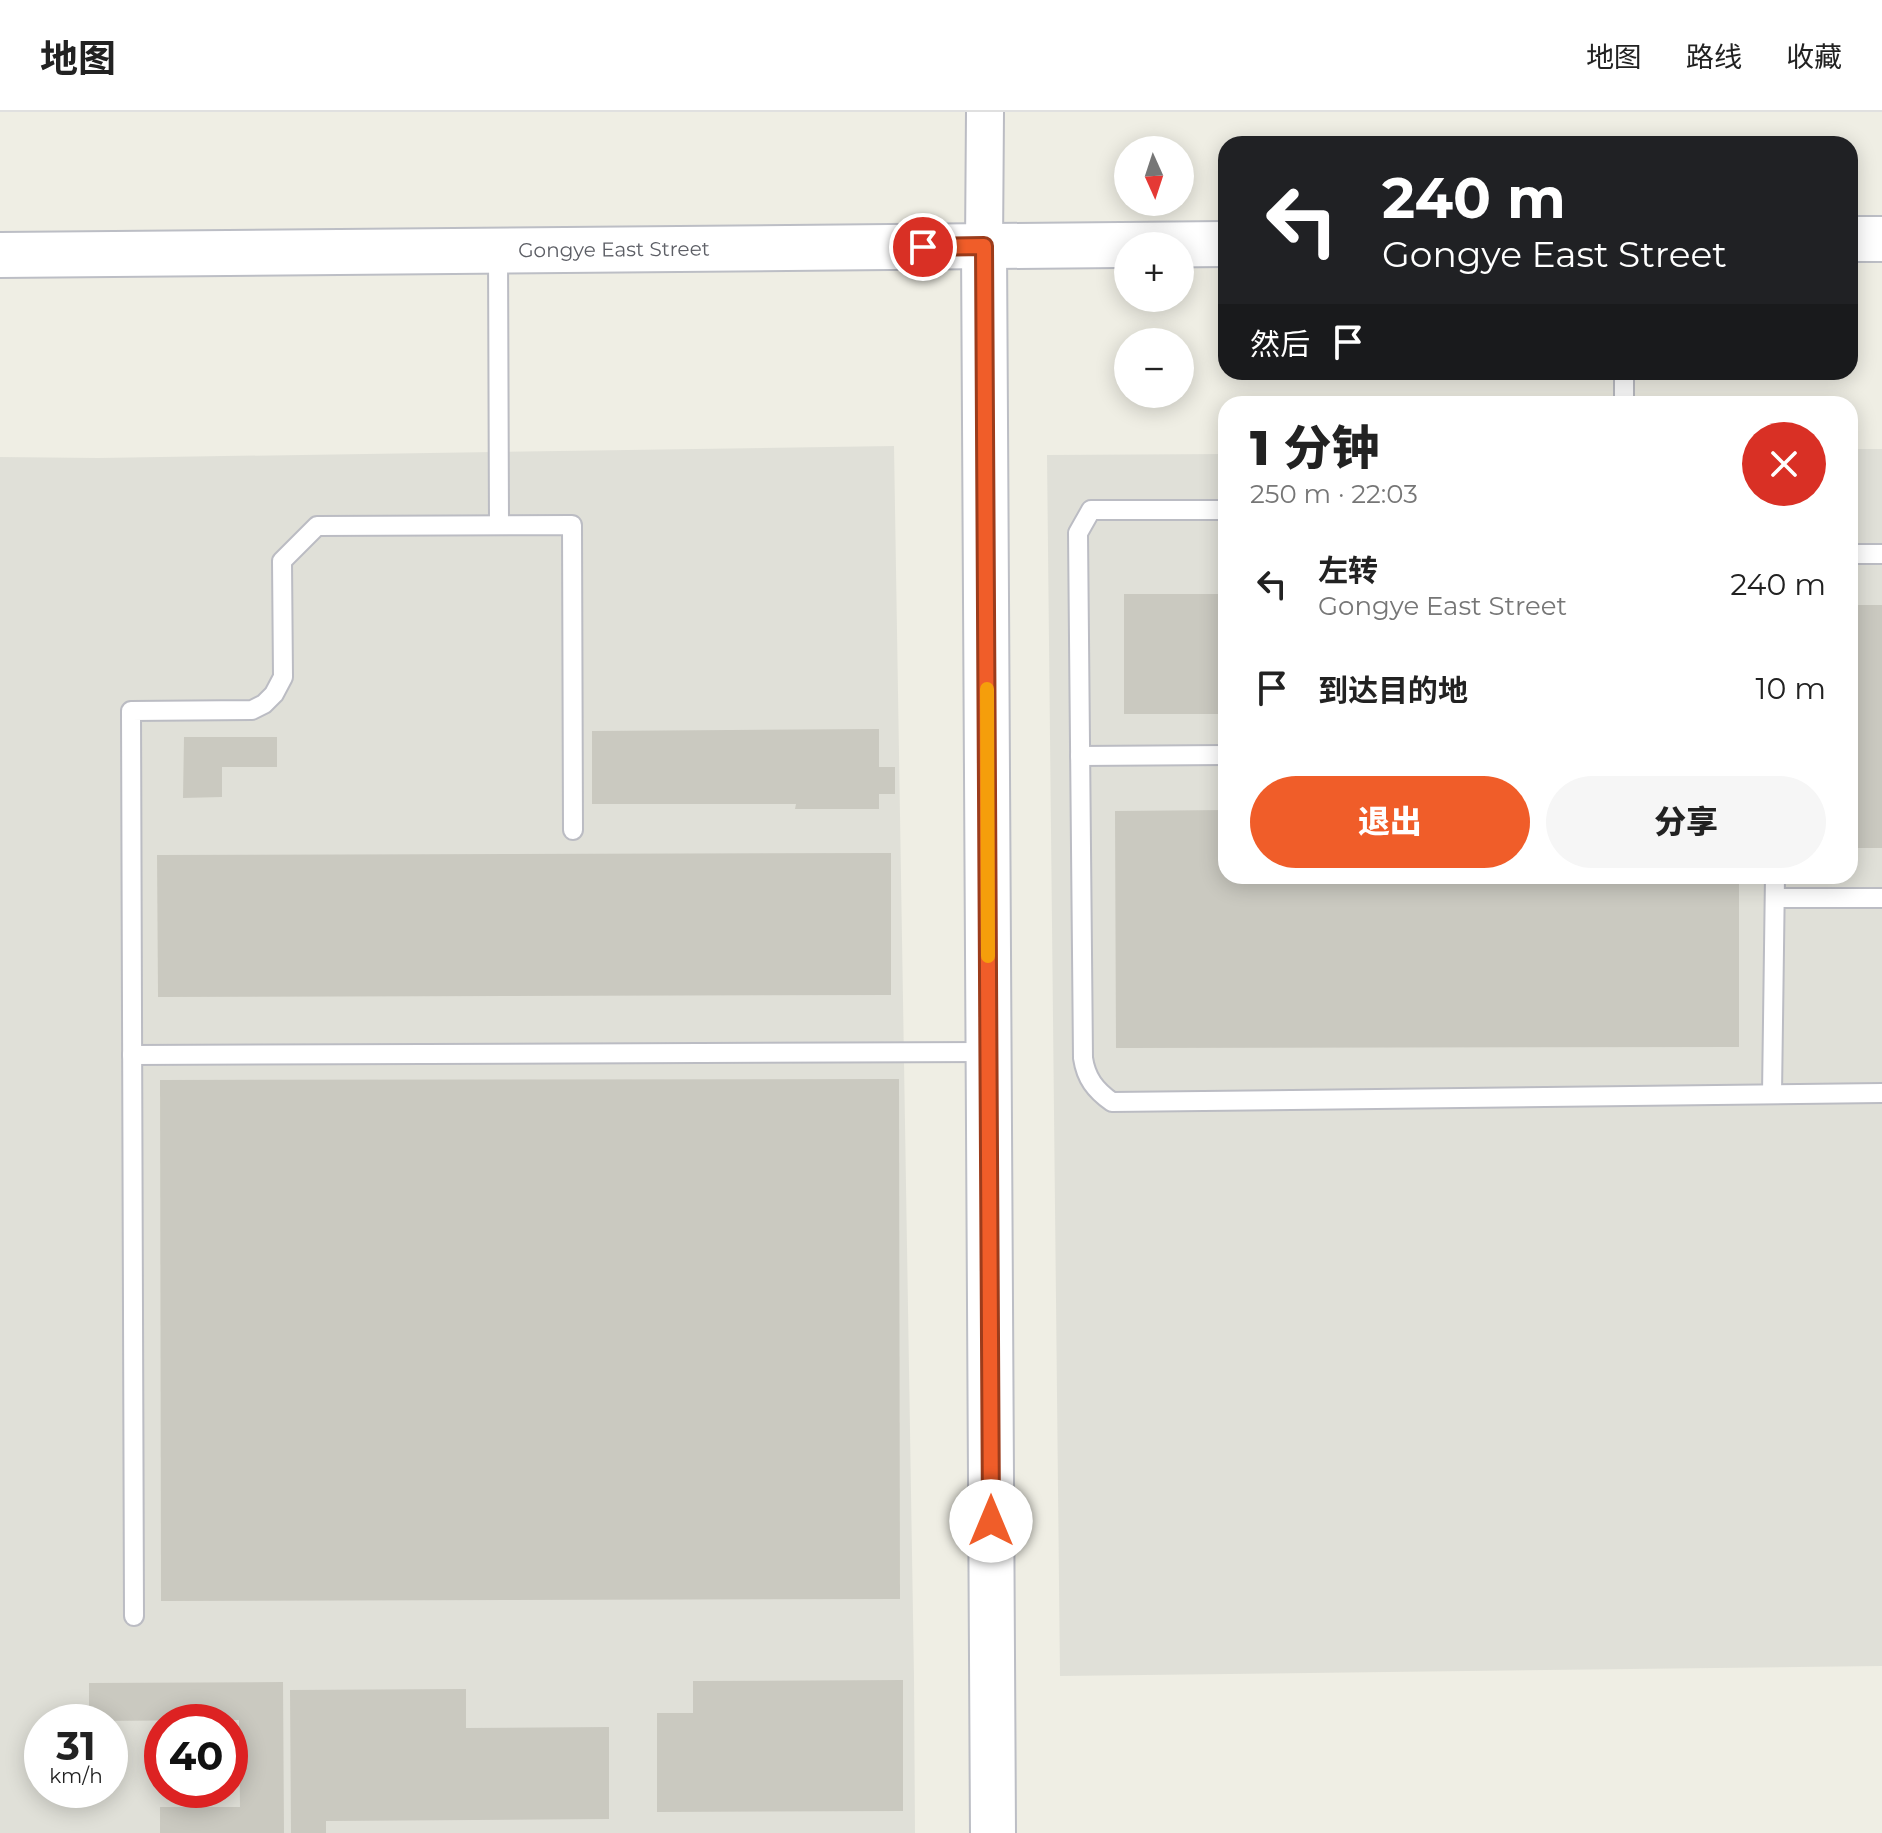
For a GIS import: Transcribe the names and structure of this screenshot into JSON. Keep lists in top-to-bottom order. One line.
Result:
{"streets":{"street":["Gongye East Street"]},"north":"bottom","page":{"header":"地图","nav":["地图","路线","收藏"],"map_buttons":["+","−"],"turn":["240 m","Gongye East Street"],"then":"然后","heading":["1 分钟","250 m · 22:03"],"list":[{"name":"左转","note":"Gongye East Street","value":"240 m"},{"name":"到达目的地","value":"10 m"}],"buttons":["退出","分享"],"speed":"31 km/h","limit":"40"}}
